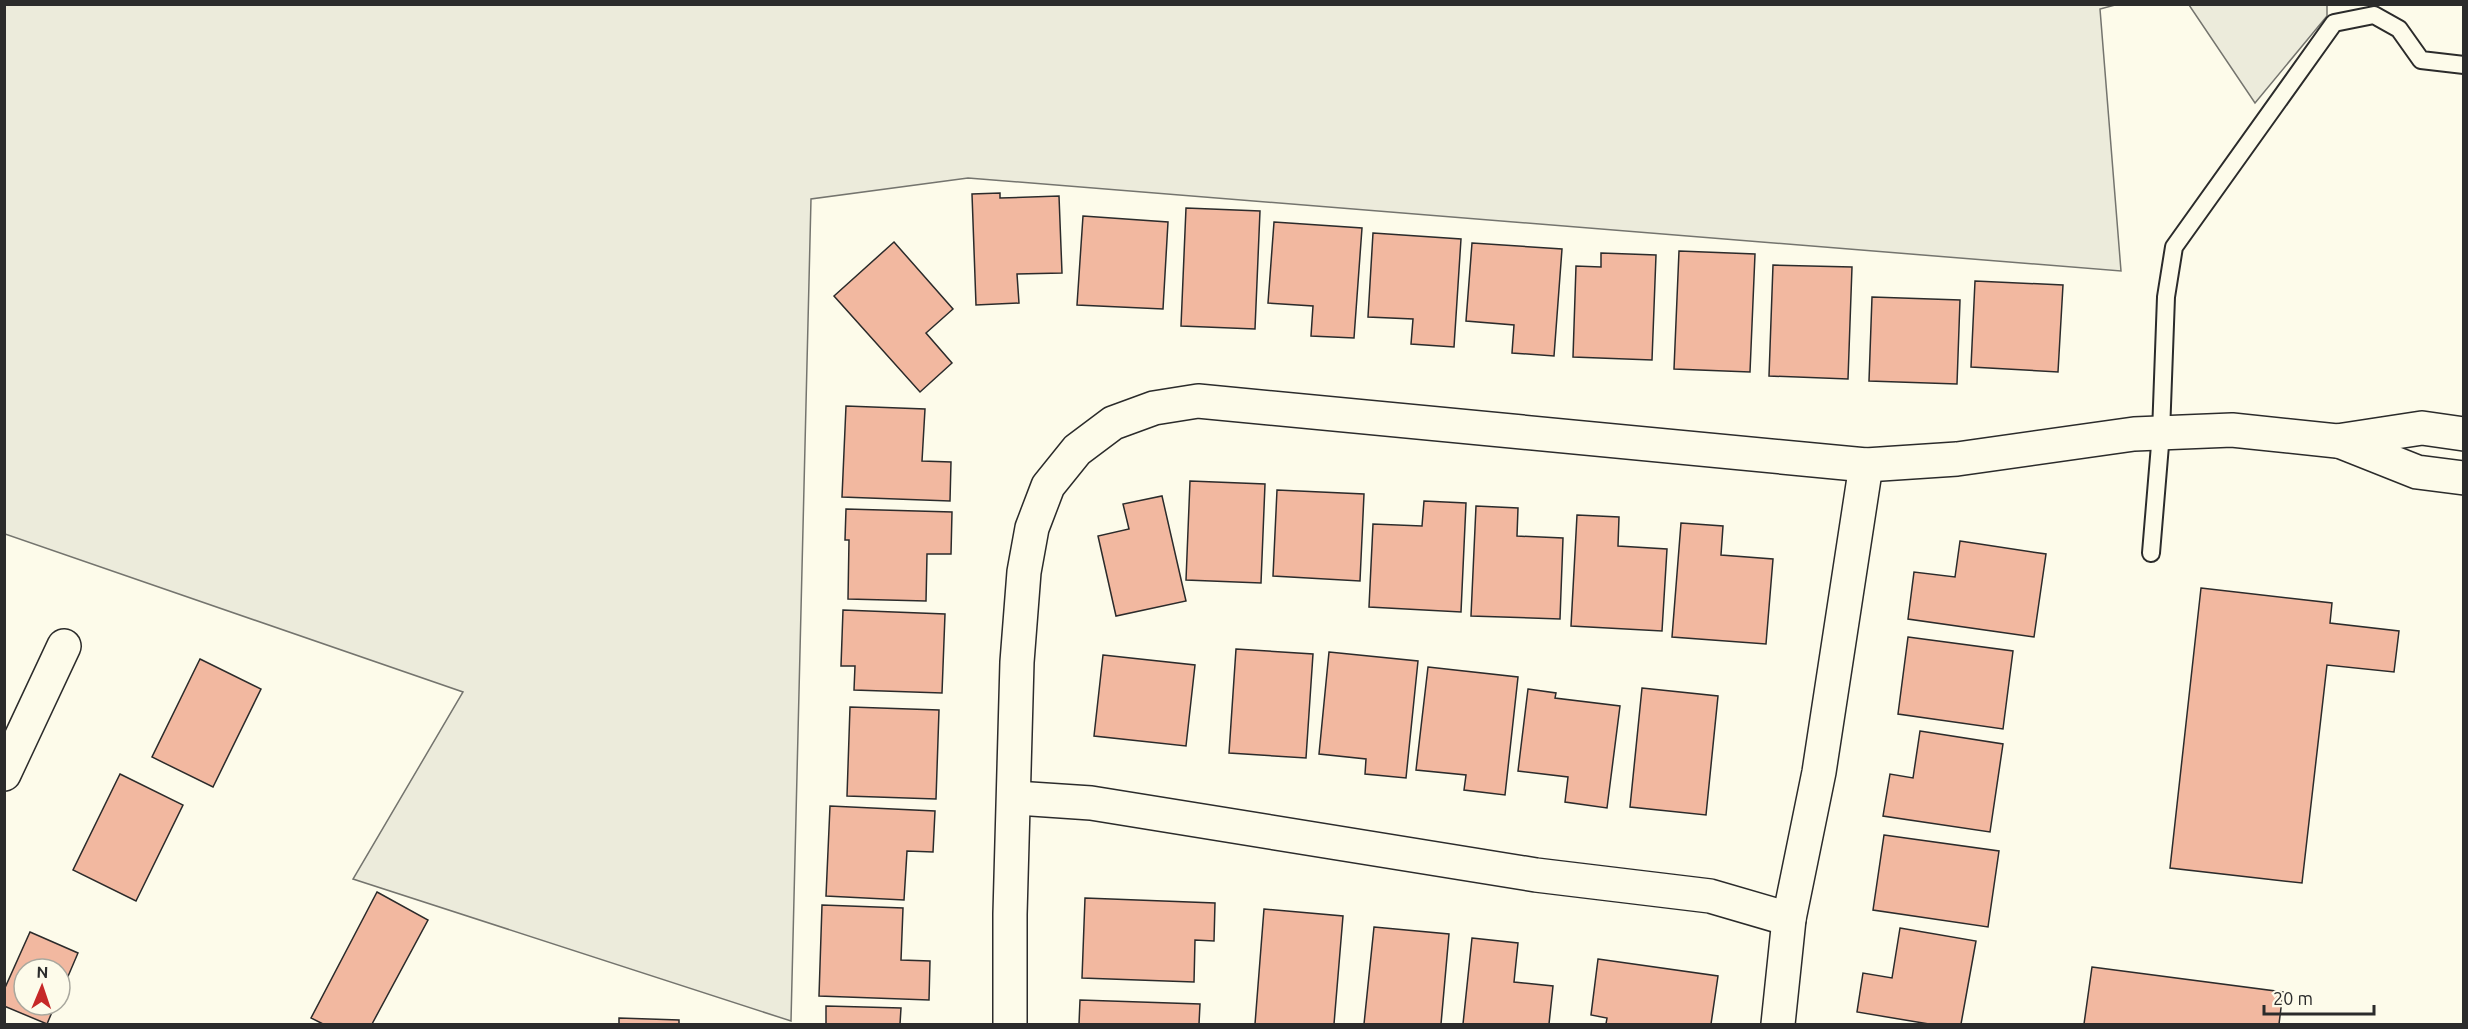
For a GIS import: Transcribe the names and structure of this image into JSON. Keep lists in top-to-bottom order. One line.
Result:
{"scale_bar":"20 m","north":"top"}
